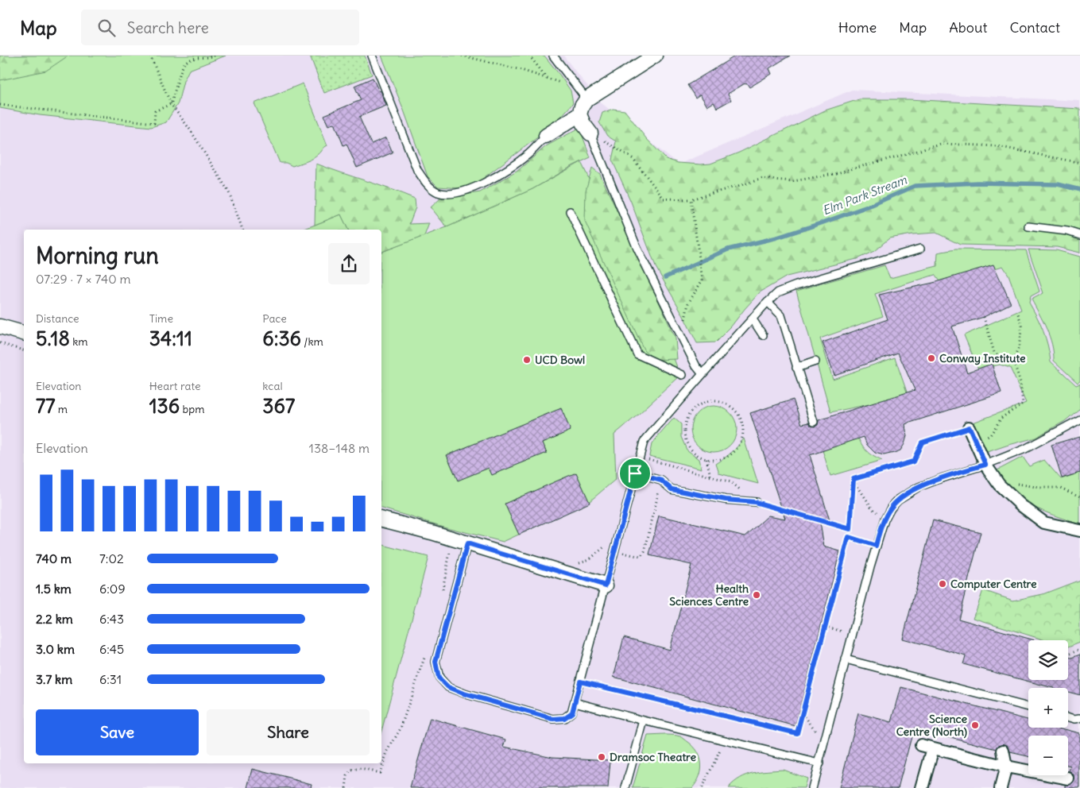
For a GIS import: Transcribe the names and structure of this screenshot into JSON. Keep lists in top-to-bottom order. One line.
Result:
{"water":["Elm Park Stream"],"places":["Conway Institute","UCD Bowl","Computer Centre","Health Sciences Centre","Science Centre (North)","Dramsoc Theatre"],"page":{"header":"Map","search":"Search here","nav":["Home","Map","About","Contact"],"heading":["Morning run","07:29 · 7 × 740 m"],"stats":[["Distance","5.18 km"],["Time","34:11"],["Pace","6:36 /km"],["Elevation","77 m"],["Heart rate","136 bpm"],["kcal","367"]],"chart":["Elevation","138–148 m"],"list":[{"name":"740 m","note":"7:02"},{"name":"1.5 km","note":"6:09"},{"name":"2.2 km","note":"6:43"},{"name":"3.0 km","note":"6:45"},{"name":"3.7 km","note":"6:31"}],"map_buttons":["+","−"],"buttons":["Save","Share"]}}
